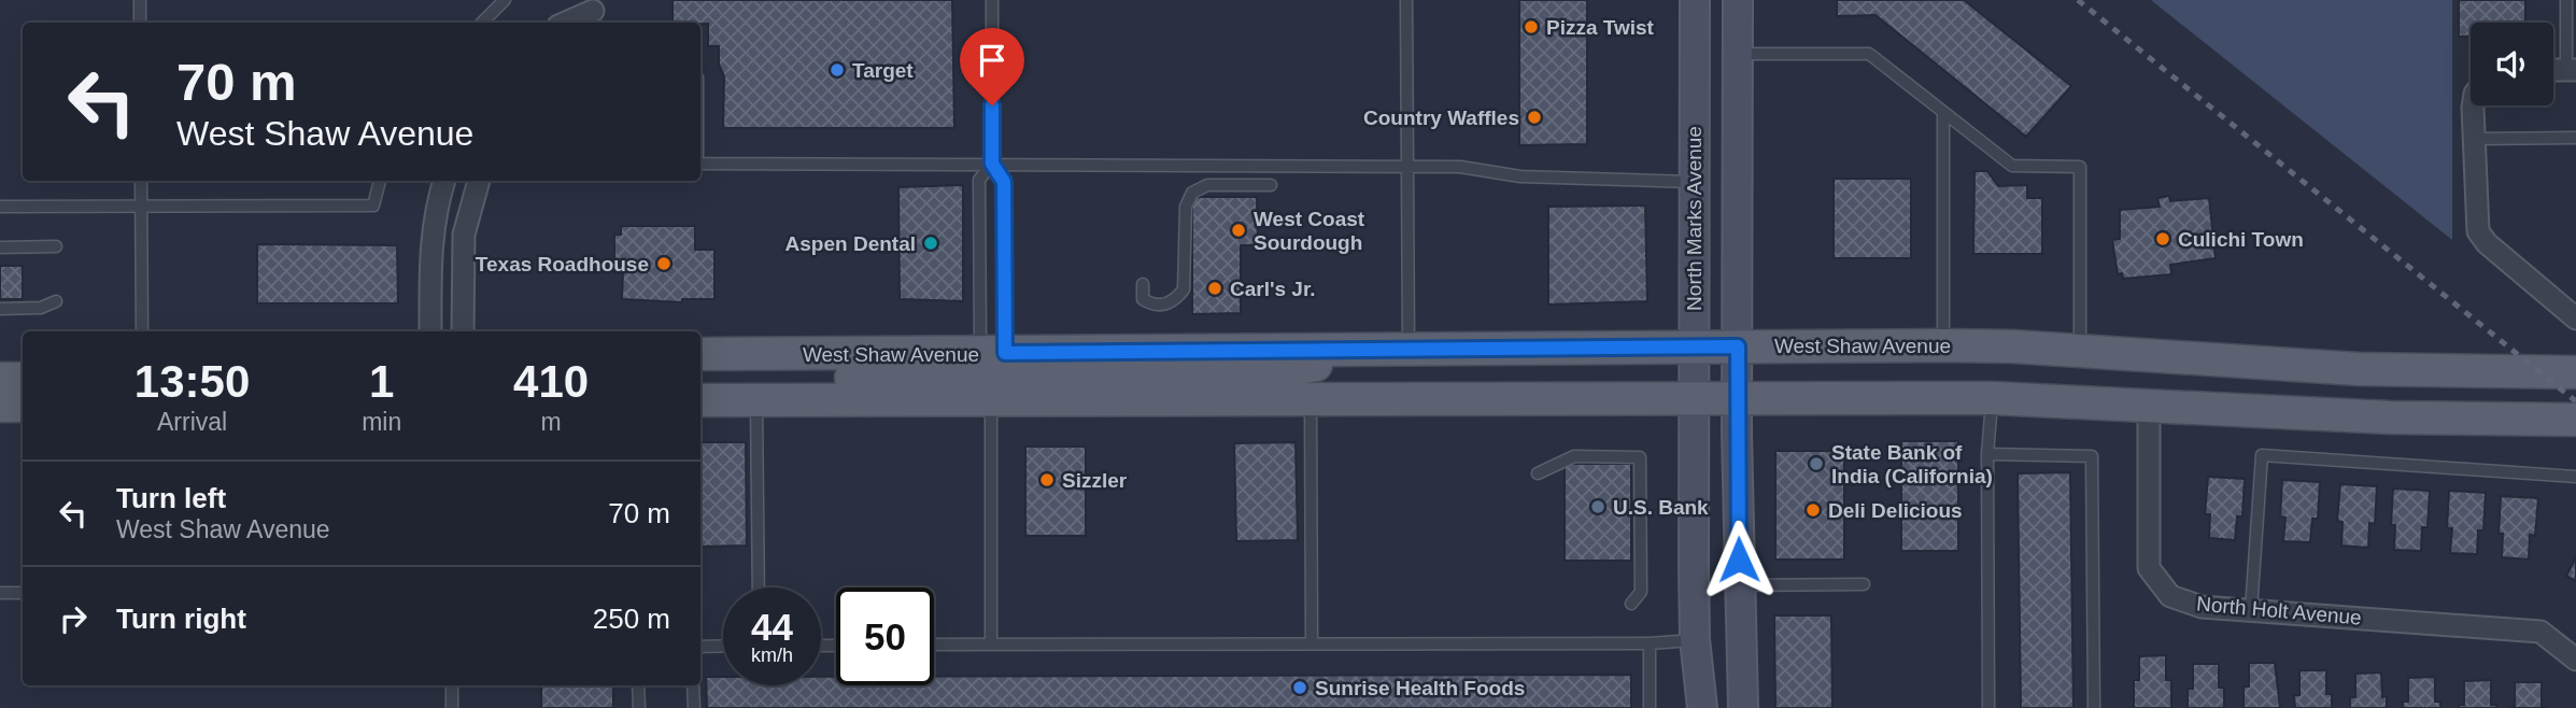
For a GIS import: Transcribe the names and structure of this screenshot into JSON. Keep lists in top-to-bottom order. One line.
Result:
{"streets":{"main road":["North Marks Avenue","West Shaw Avenue"],"street":["North Holt Avenue"]},"crossings":[["North Marks Avenue","West Shaw Avenue"]],"places":["Pizza Twist","Target","Country Waffles","West Coast Sourdough","Culichi Town","Aspen Dental","Texas Roadhouse","Carl's Jr.","State Bank of India (California)","Sizzler","U.S. Bank","Deli Delicious","Sunrise Health Foods"],"page":{"turn":["70 m","West Shaw Avenue"],"eta":["13:50","Arrival","1","min","410","m"],"list":[{"name":"Turn left","note":"West Shaw Avenue","value":"70 m"},{"name":"Turn right","value":"250 m"}],"speed":"44 km/h","limit":"50"}}
